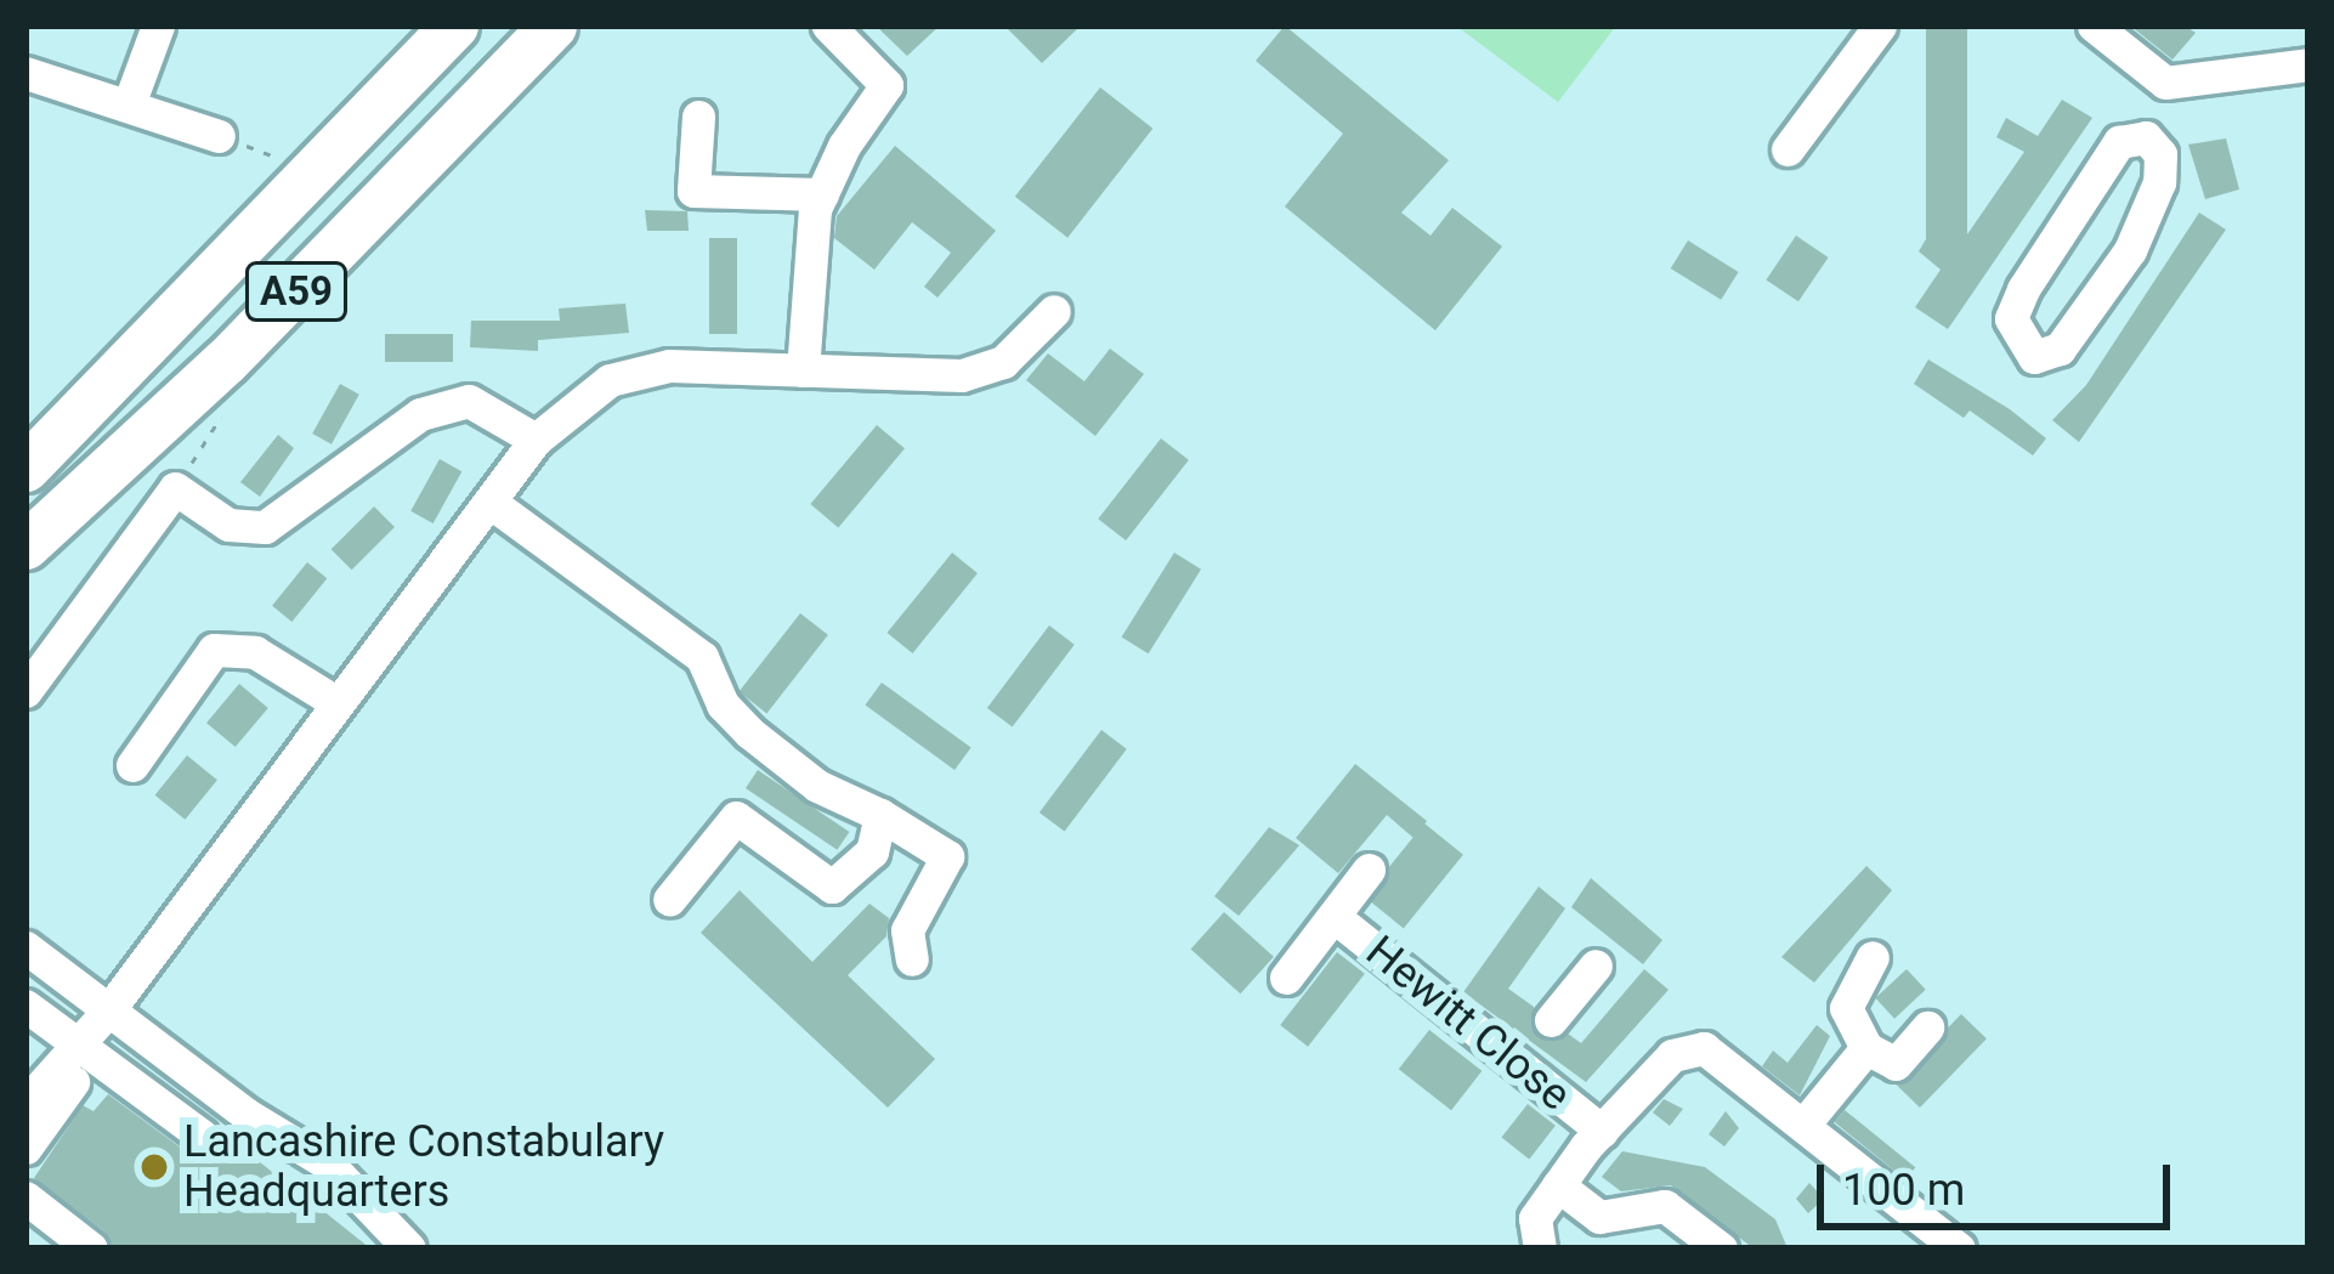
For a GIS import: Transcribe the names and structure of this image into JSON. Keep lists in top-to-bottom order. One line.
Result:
{"streets":{"highway":["A59"],"street":["Hewitt Close"]},"places":["Lancashire Constabulary Headquarters"],"scale_bar":"100 m"}
